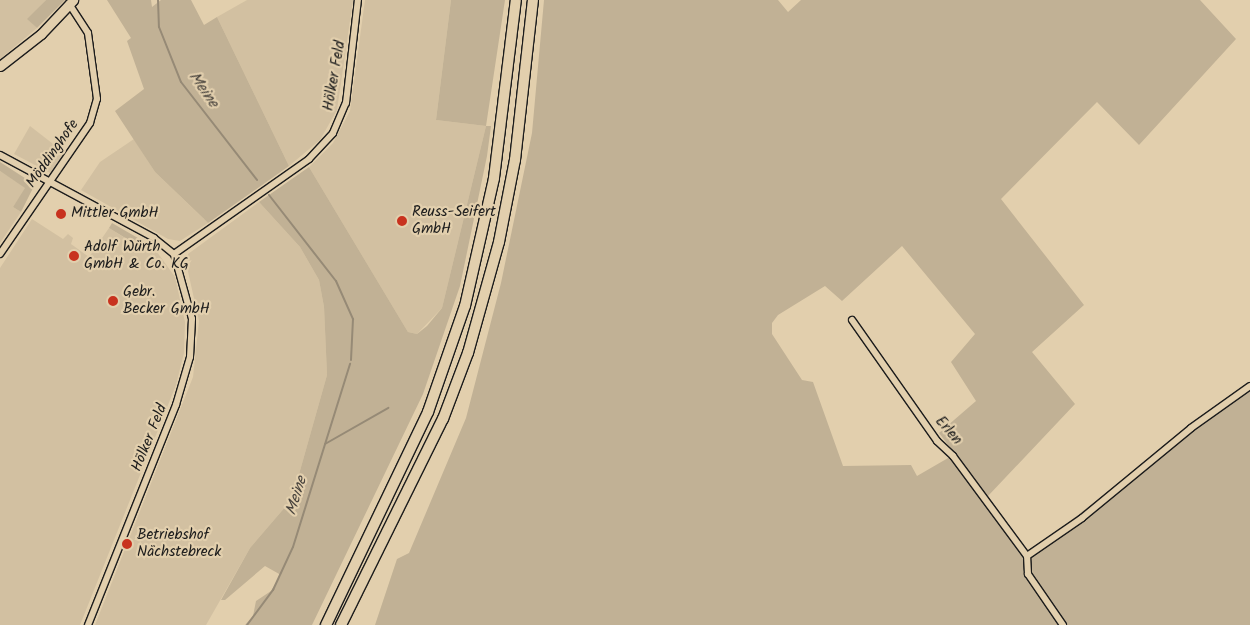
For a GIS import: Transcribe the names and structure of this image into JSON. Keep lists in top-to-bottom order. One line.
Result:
{"streets":{"street":["Hölker Feld","Möddinghofe","Erlen"]},"water":["Meine"],"places":["Mittler GmbH","Reuss-Seifert GmbH","Adolf Würth GmbH & Co. KG","Gebr. Becker GmbH","Betriebshof Nächstebreck"]}
